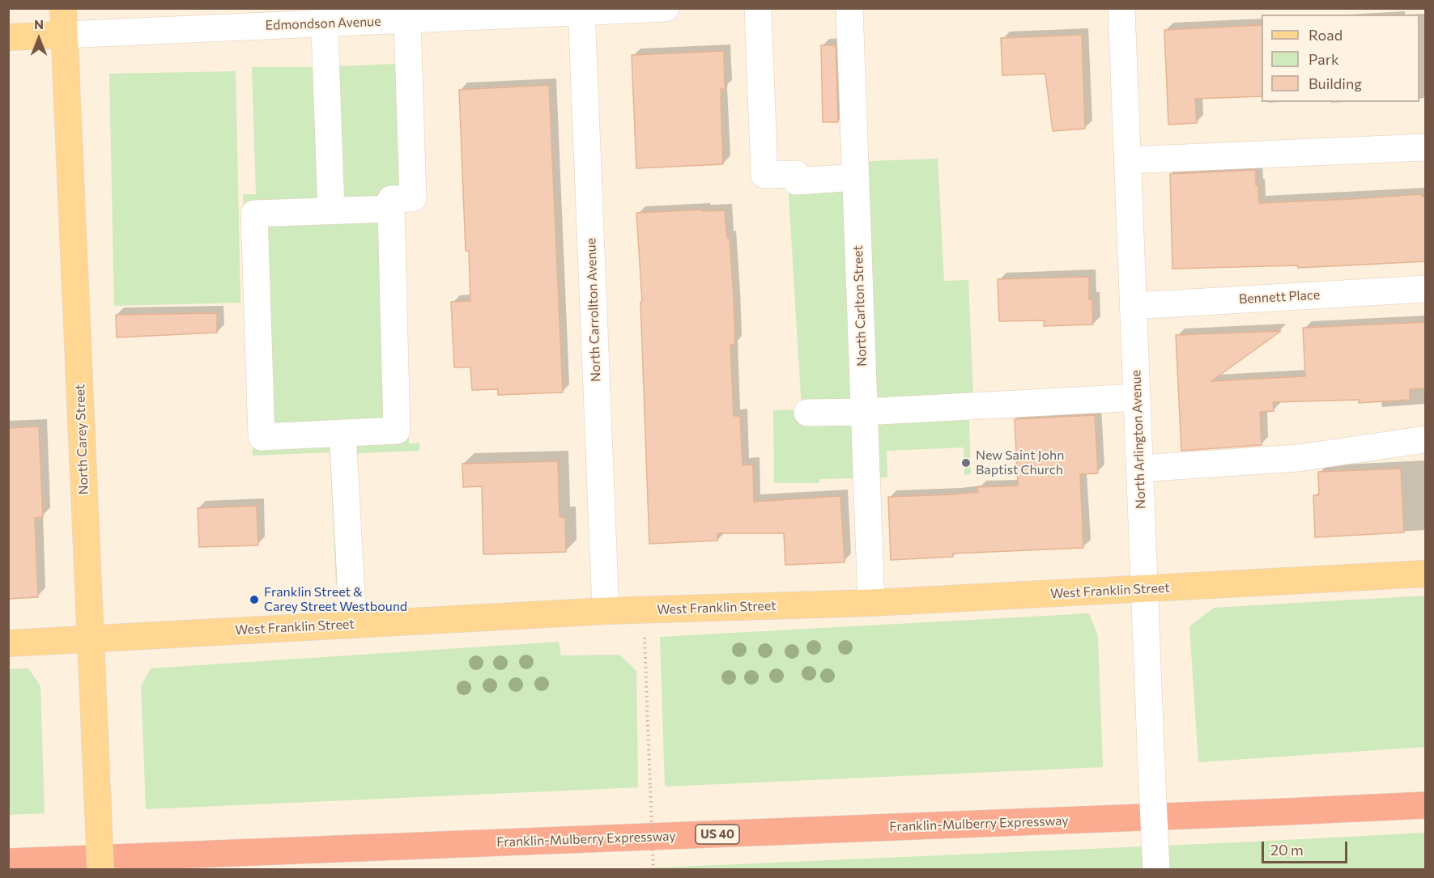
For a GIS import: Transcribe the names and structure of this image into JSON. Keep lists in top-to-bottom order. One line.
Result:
{"streets":{"highway":["Franklin-Mulberry Expressway","US 40"],"main road":["Edmondson Avenue","North Carey Street","West Franklin Street"],"street":["Bennett Place","North Carlton Street","North Carrollton Avenue","North Arlington Avenue"]},"crossings":[["Edmondson Avenue","North Carrollton Avenue"],["Edmondson Avenue","North Carey Street"],["Bennett Place","North Arlington Avenue"],["North Carlton Street","West Franklin Street"],["North Carrollton Avenue","West Franklin Street"],["North Carey Street","West Franklin Street"],["North Arlington Avenue","West Franklin Street"]],"places":["New Saint John Baptist Church","Franklin Street & Carey Street Westbound"],"legend":["Road","Park","Building"],"scale_bar":"20 m","north":"top"}
